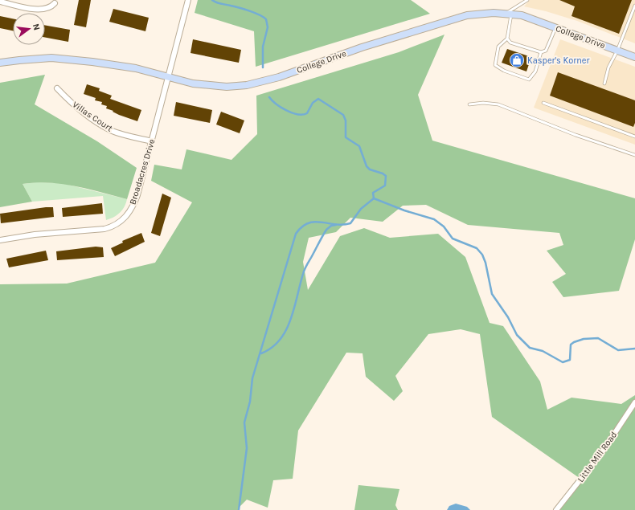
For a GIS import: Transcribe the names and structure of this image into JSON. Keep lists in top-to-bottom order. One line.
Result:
{"streets":{"main road":["College Drive"],"street":["Villas Court","Broadacres Drive","Little Mill Road"]},"crossings":[["College Drive","Broadacres Drive"],["Villas Court","Broadacres Drive"]],"places":{"shop":["Kasper's Korner"]},"north":"right"}
